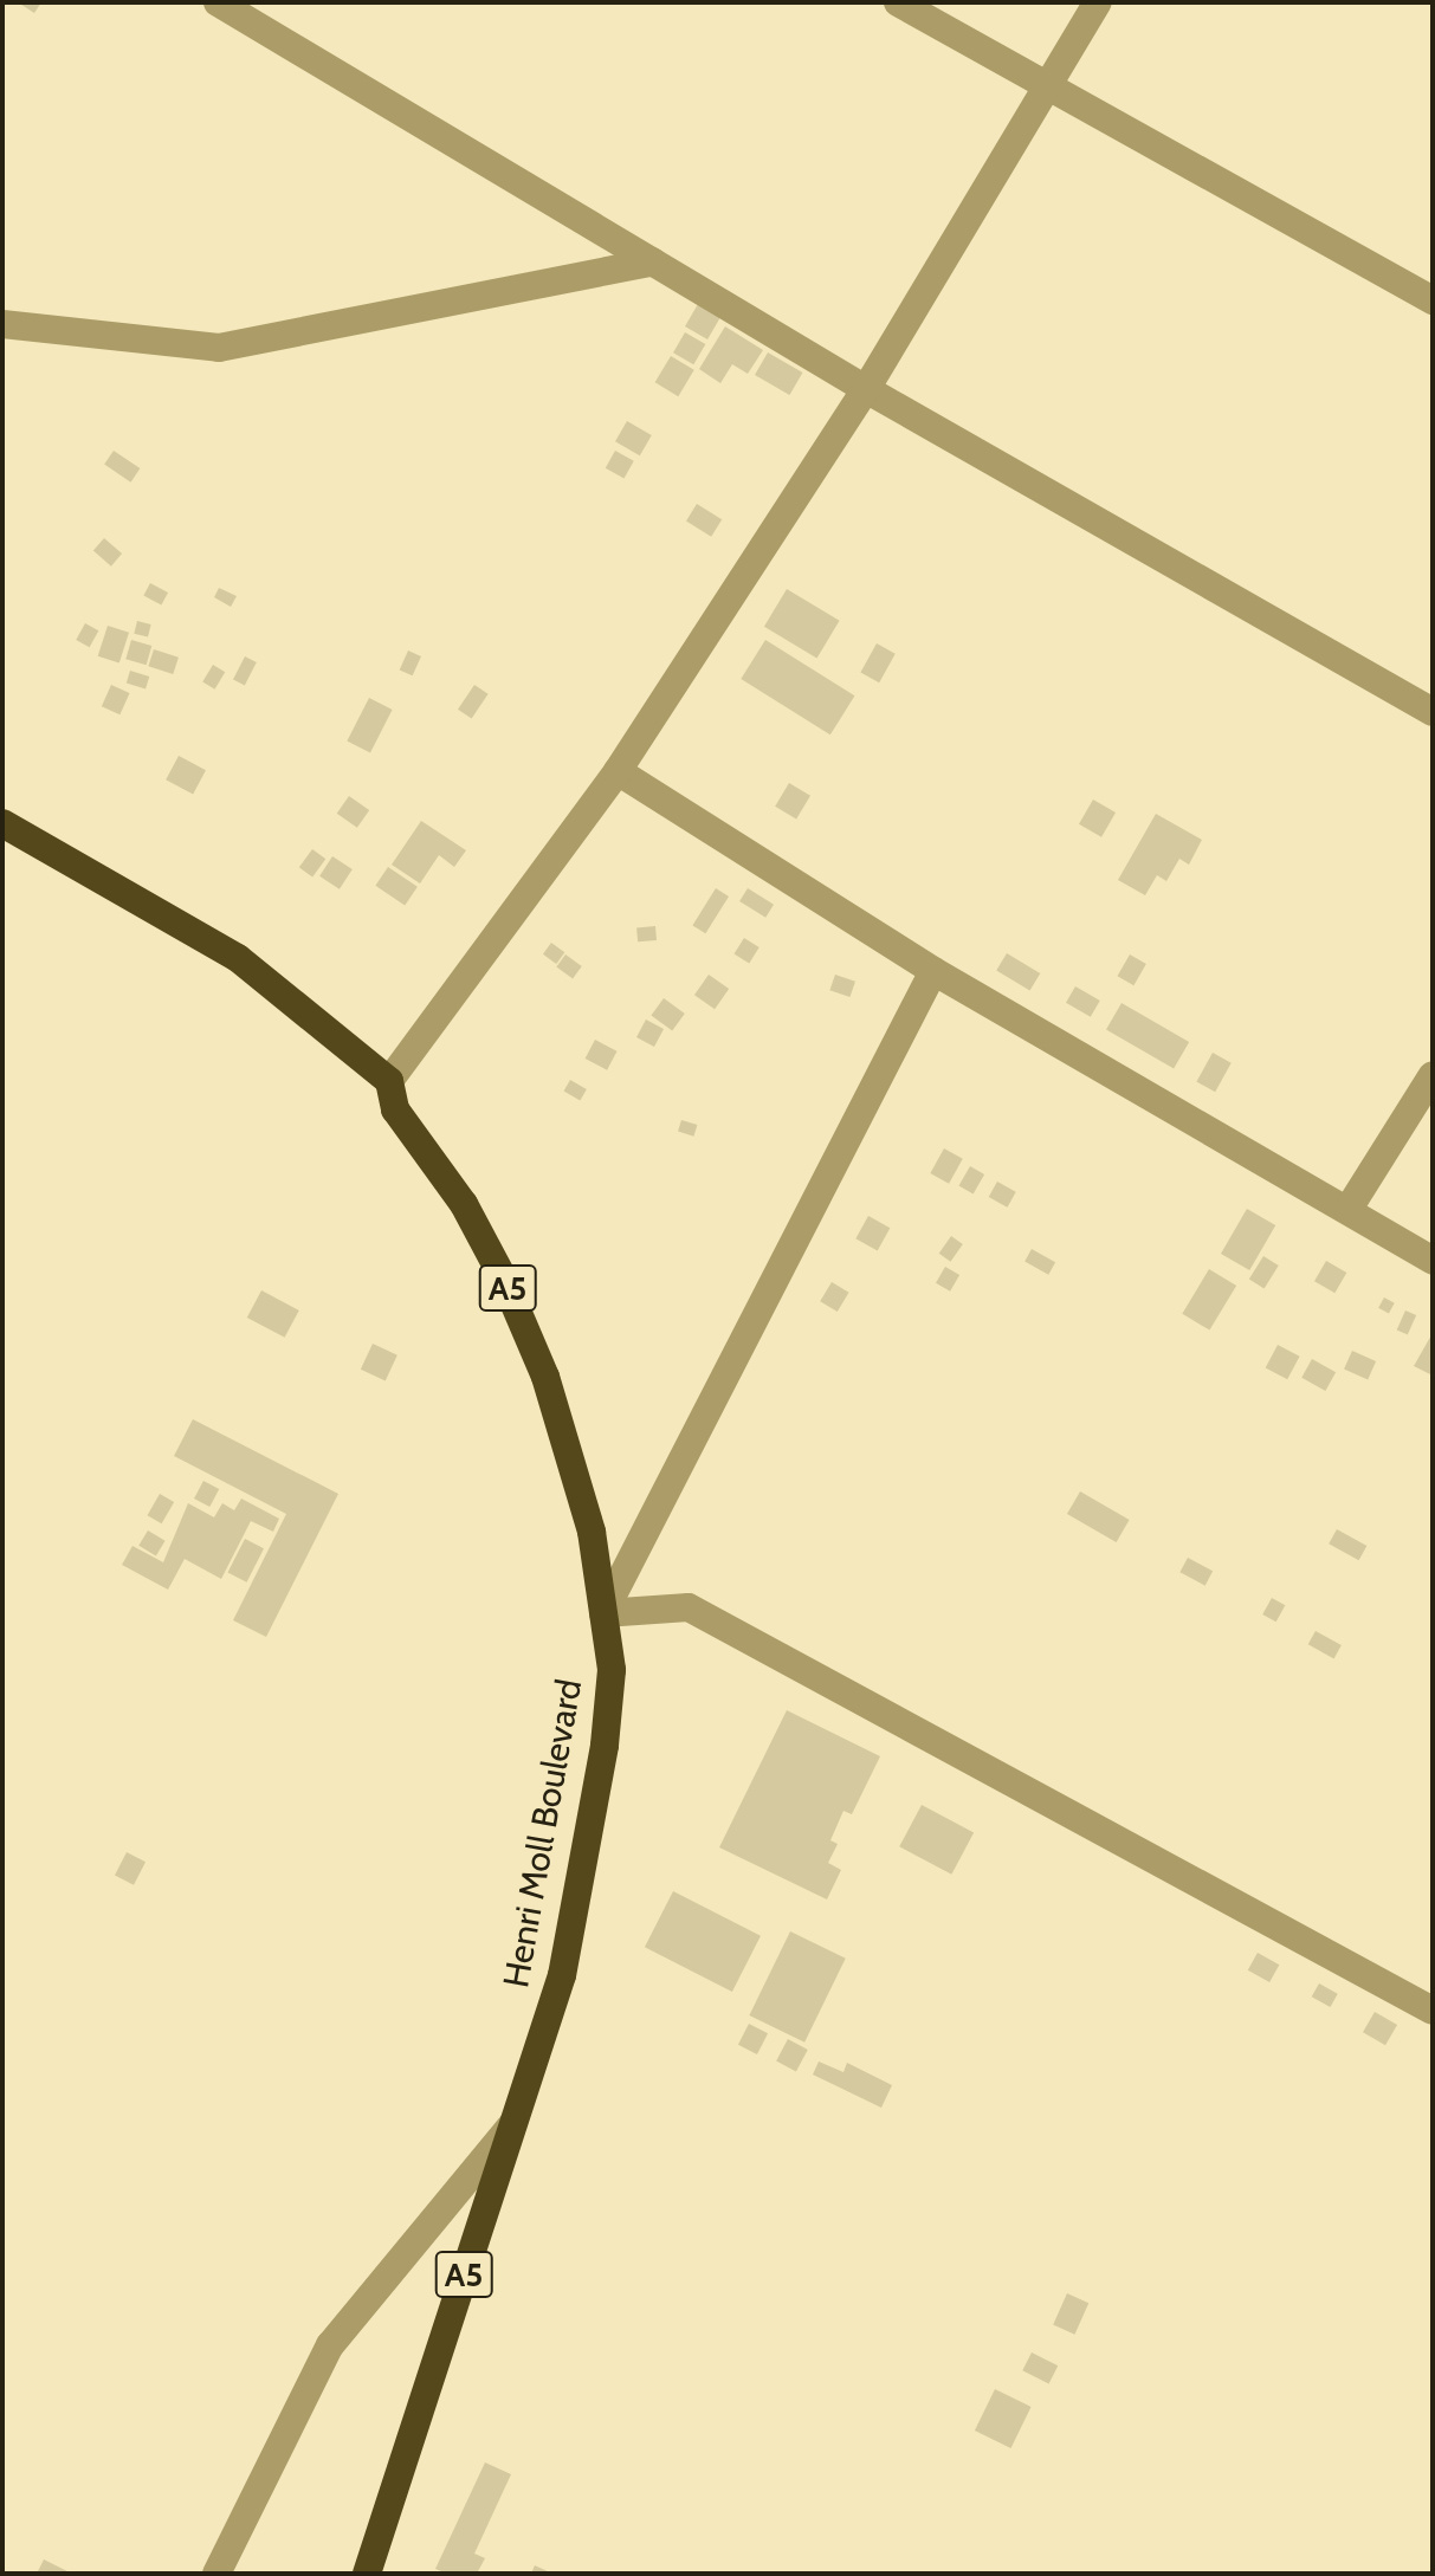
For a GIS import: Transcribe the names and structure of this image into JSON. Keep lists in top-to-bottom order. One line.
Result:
{"streets":{"highway":["A5","Henri Moll Boulevard"]}}
